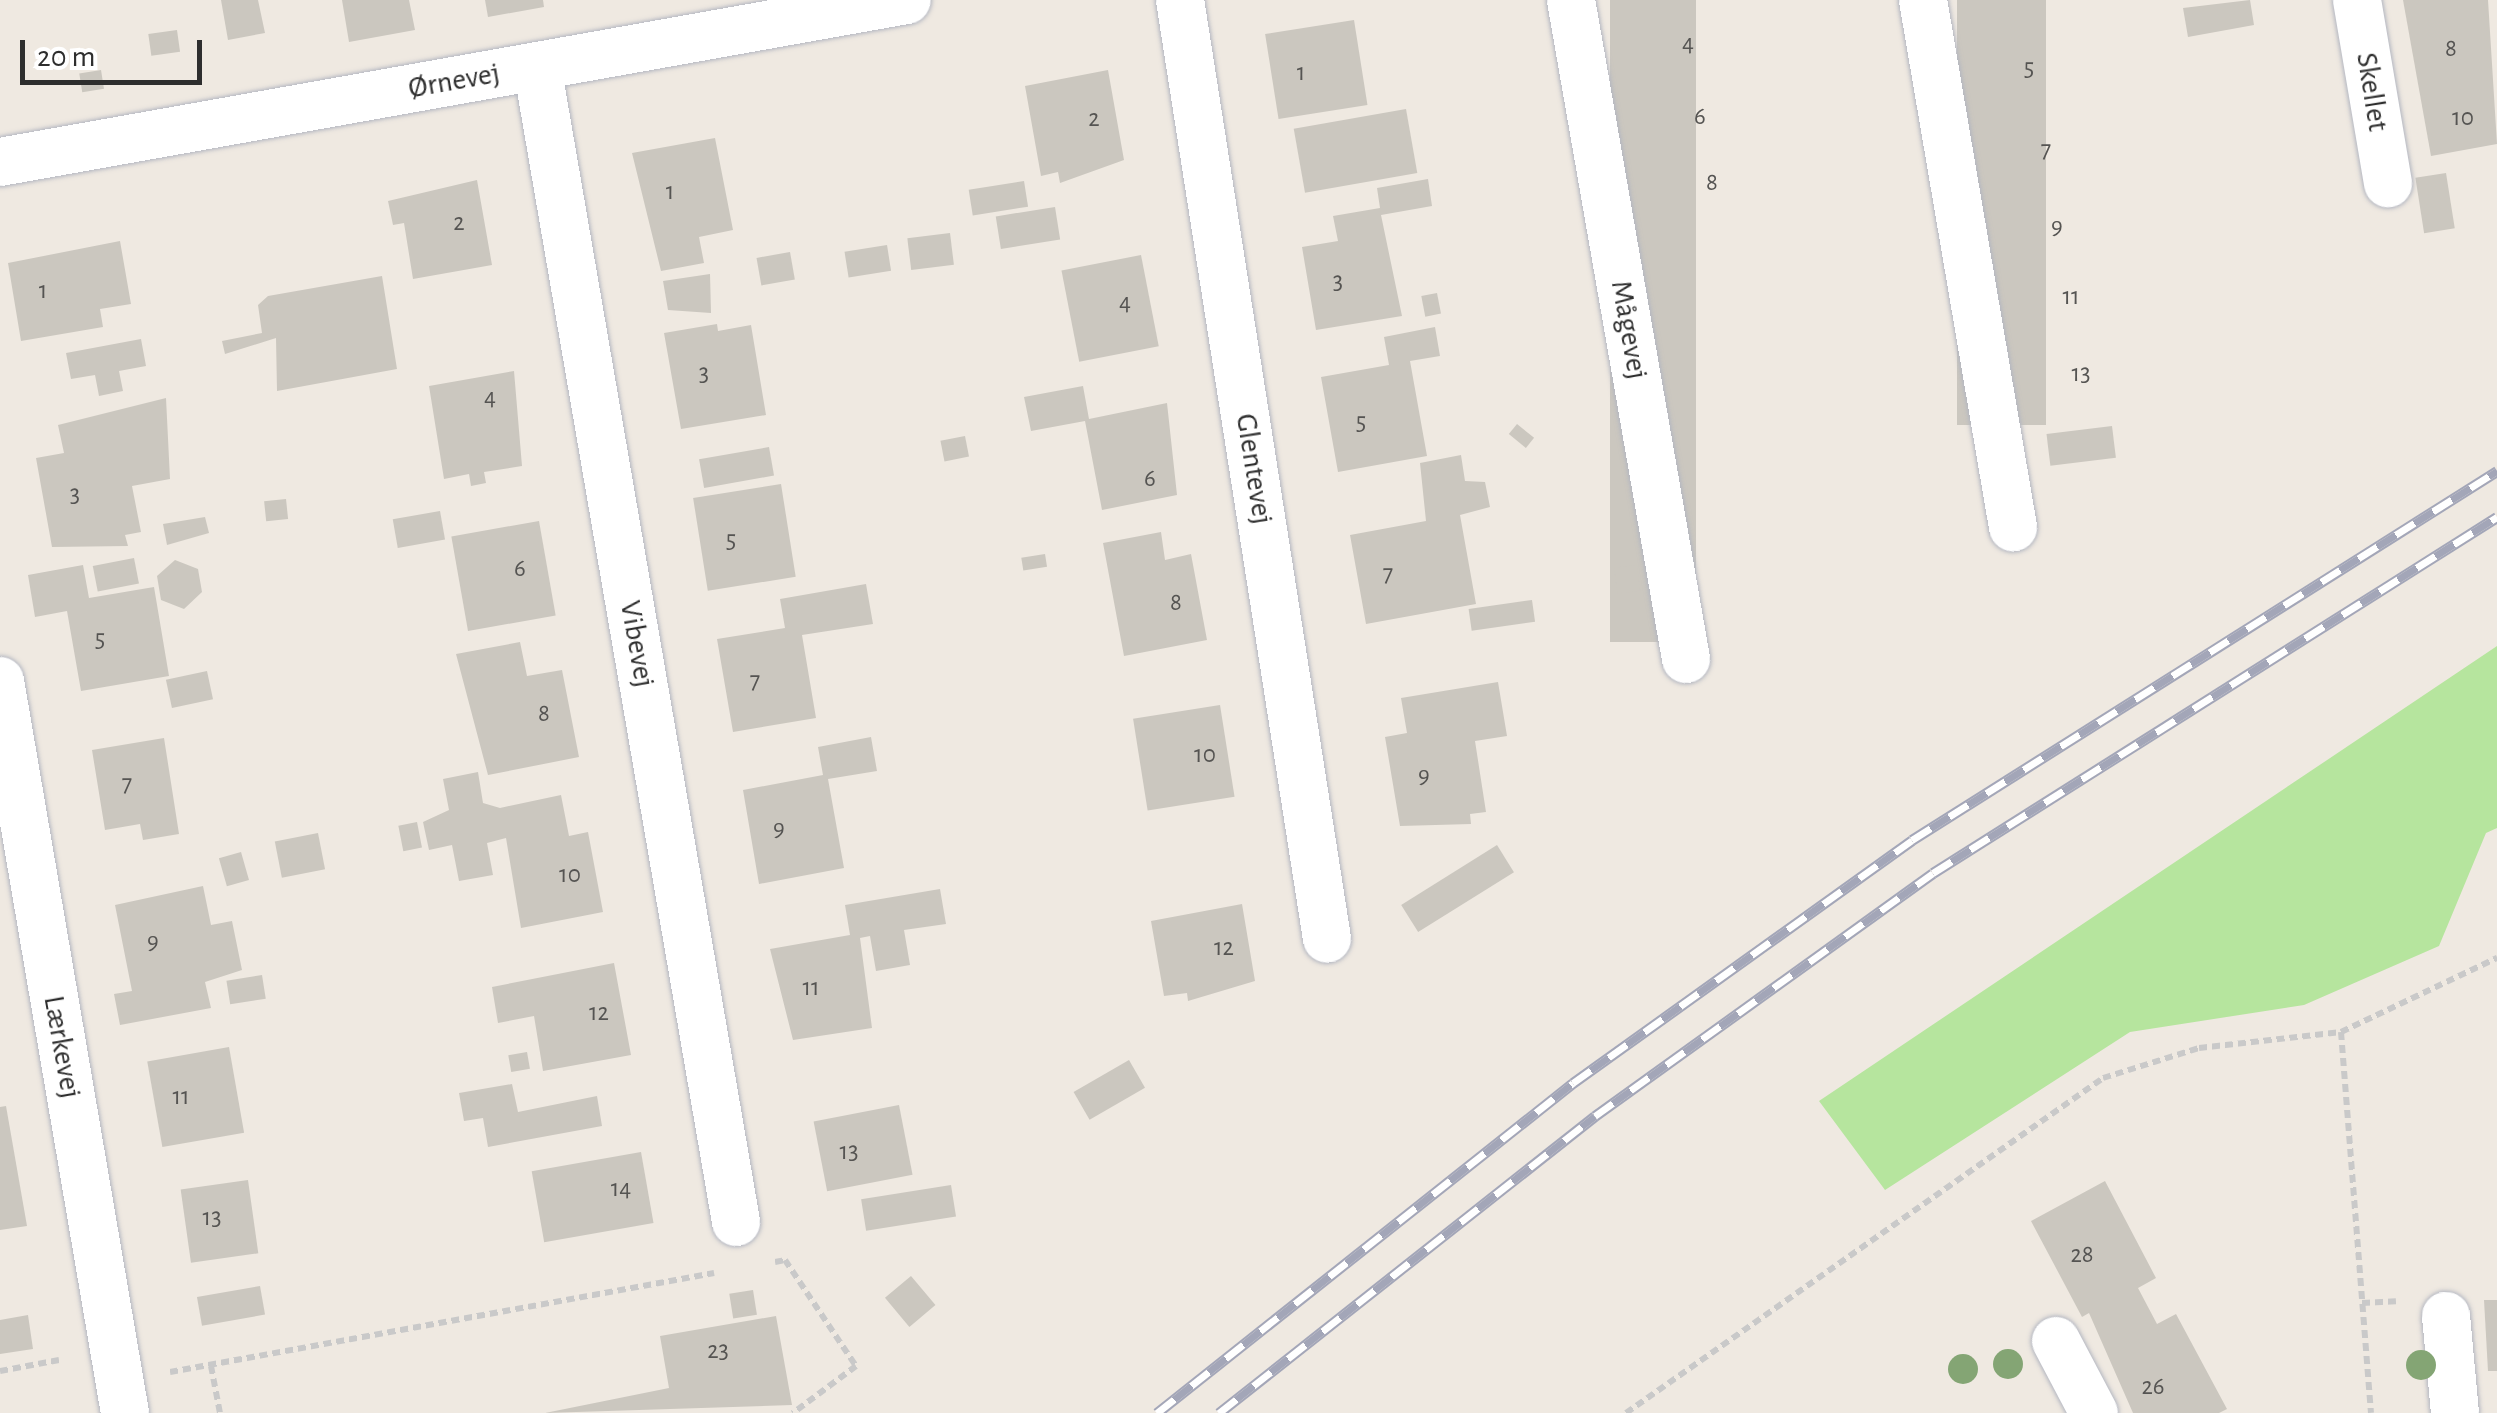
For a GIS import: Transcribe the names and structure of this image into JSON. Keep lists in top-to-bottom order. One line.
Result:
{"streets":{"street":["Ørnevej","Skellet","Mågevej","Glentevej","Vibevej","Lærkevej"]},"crossings":[["Ørnevej","Vibevej"]],"house_numbers":["4","8","5","1","6","10","2","7","8","1","2","9","3","1","11","4","3","13","4","5","6","3","5","6","7","8","5","7","8","10","9","7","9","10","9","12","11","12","11","13","14","13","28","23","26"],"scale_bar":"20 m"}
